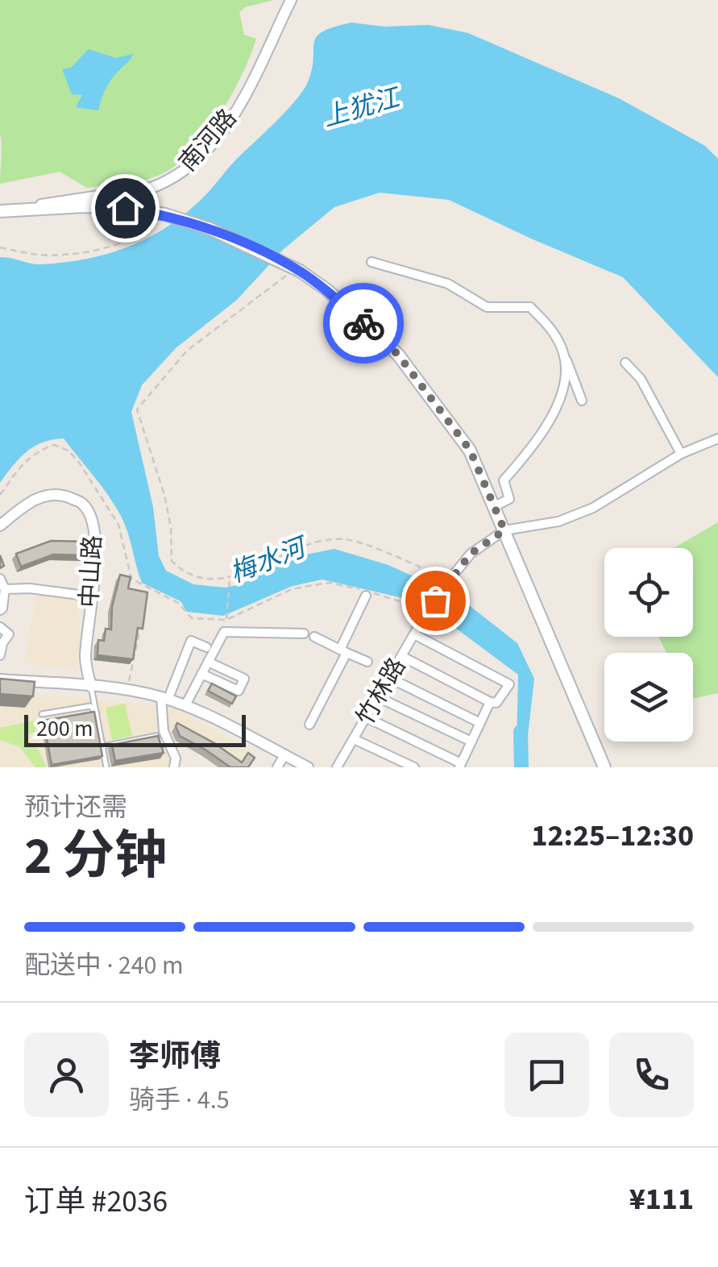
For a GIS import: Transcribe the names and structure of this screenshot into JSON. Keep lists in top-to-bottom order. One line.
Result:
{"streets":{"street":["南河路","中山路","竹林路"]},"water":["上犹江","梅水河"],"scale_bar":"200 m","page":{"scale":"200 m","heading":["2 分钟","预计还需","12:25–12:30"],"panel":["李师傅","骑手 · 4.5","订单 #2036","¥111"],"bar":"配送中 · 240 m"}}
